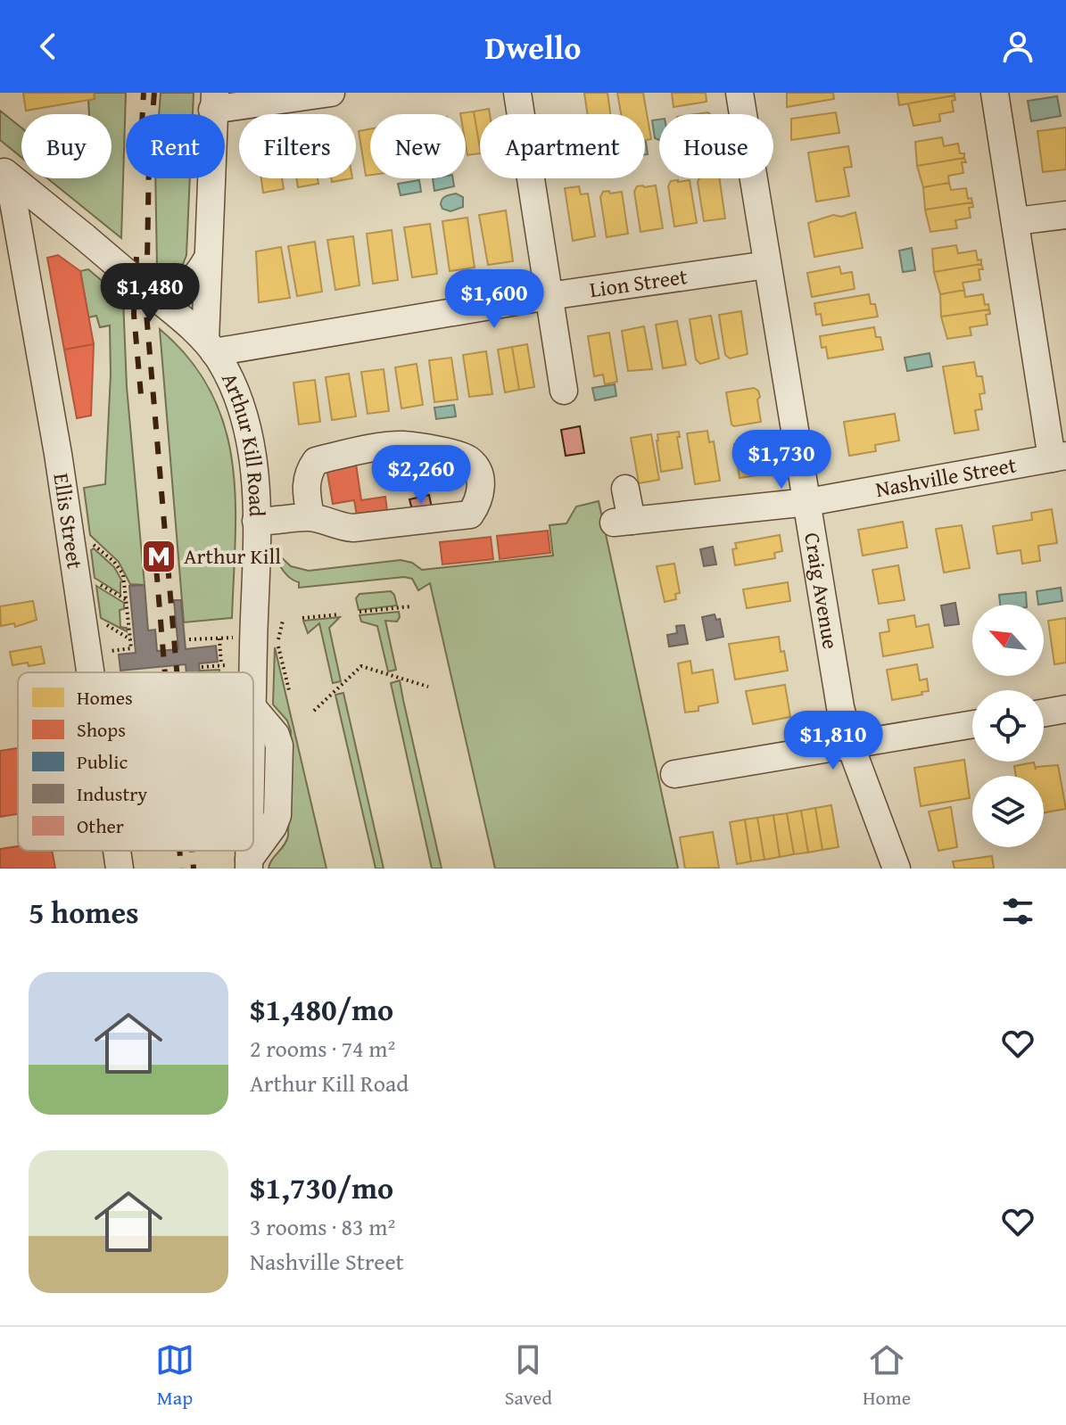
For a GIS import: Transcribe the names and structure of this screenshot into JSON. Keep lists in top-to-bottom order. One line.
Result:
{"streets":{"street":["Lion Street","Arthur Kill Road","Nashville Street","Ellis Street","Craig Avenue"]},"crossings":[["Lion Street","Arthur Kill Road"],["Lion Street","Craig Avenue"],["Arthur Kill Road","Ellis Street"],["Nashville Street","Craig Avenue"]],"places":{"metro station":["Arthur Kill"]},"legend":["Homes","Shops","Public","Industry","Other"],"north":"top left","page":{"header":"Dwello","chip":["Buy","Rent","Filters","New","Apartment","House"],"price":["$1,480","$1,600","$1,730","$2,260","$1,810"],"heading":"5 homes","list":[{"name":"$1,480/mo","note":"2 rooms · 74 m² · Arthur Kill Road"},{"name":"$1,730/mo","note":"3 rooms · 83 m² · Nashville Street"}],"tabs":["Map","Saved","Home"]}}
